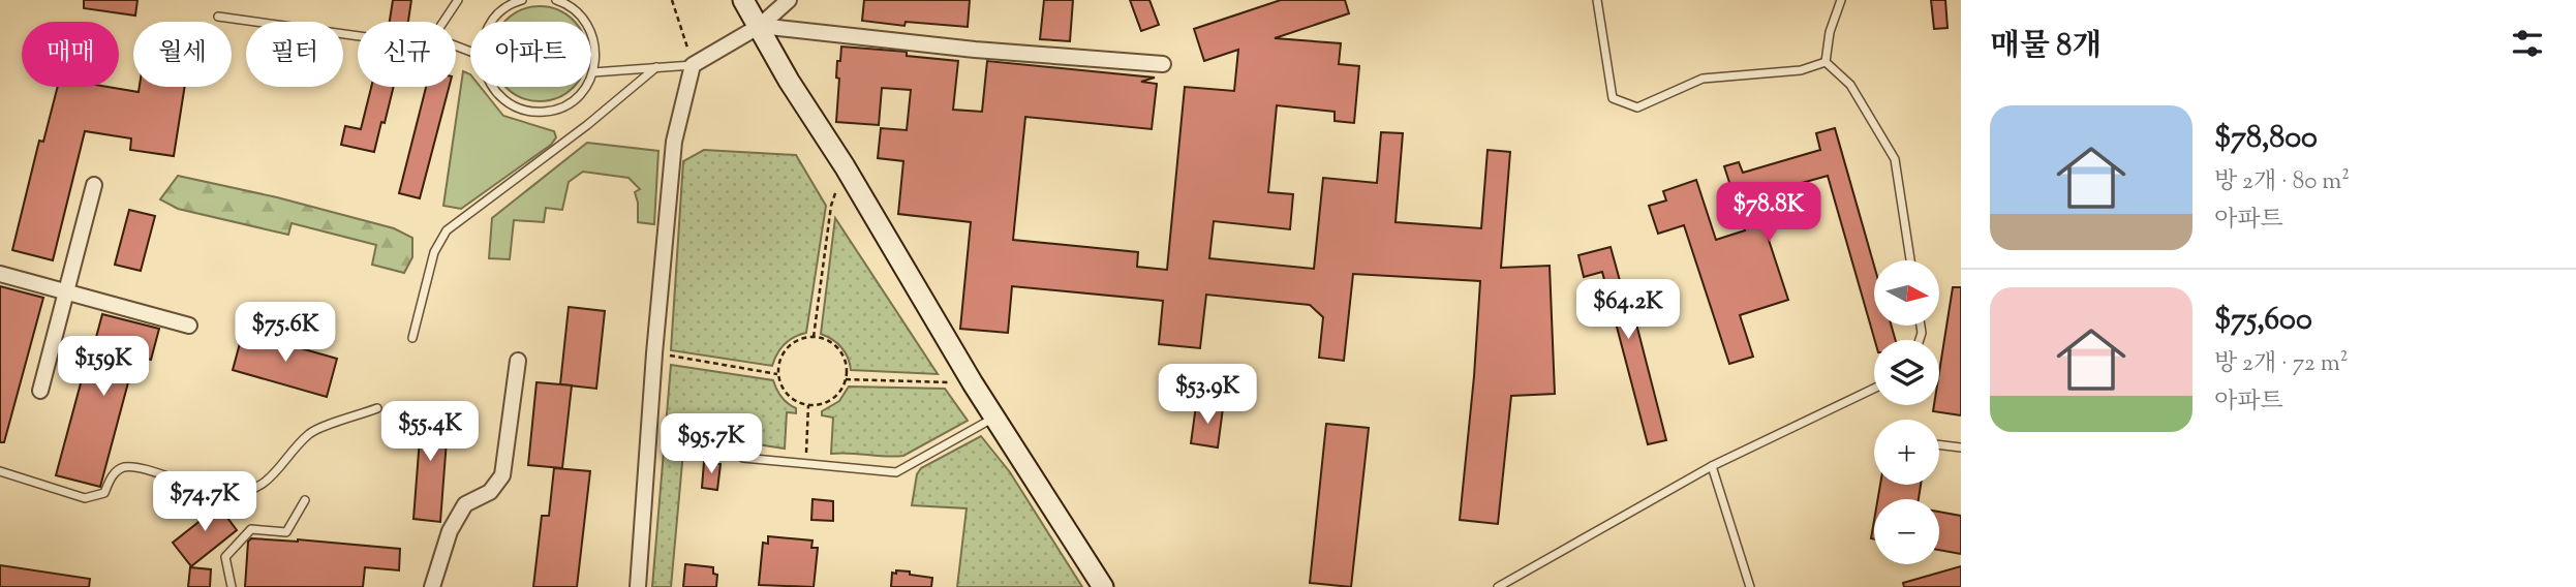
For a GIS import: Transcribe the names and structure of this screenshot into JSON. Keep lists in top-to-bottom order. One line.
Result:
{"north":"right","page":{"heading":"매물 8개","chip":["매매","월세","필터","신규","아파트"],"list":[{"name":"$78,800","note":"방 2개 · 80 m² · 아파트"},{"name":"$75,600","note":"방 2개 · 72 m² · 아파트"}],"price":["$78.8K","$64.2K","$75.6K","$159K","$53.9K","$55.4K","$95.7K","$74.7K"],"map_buttons":["+","−"]}}
